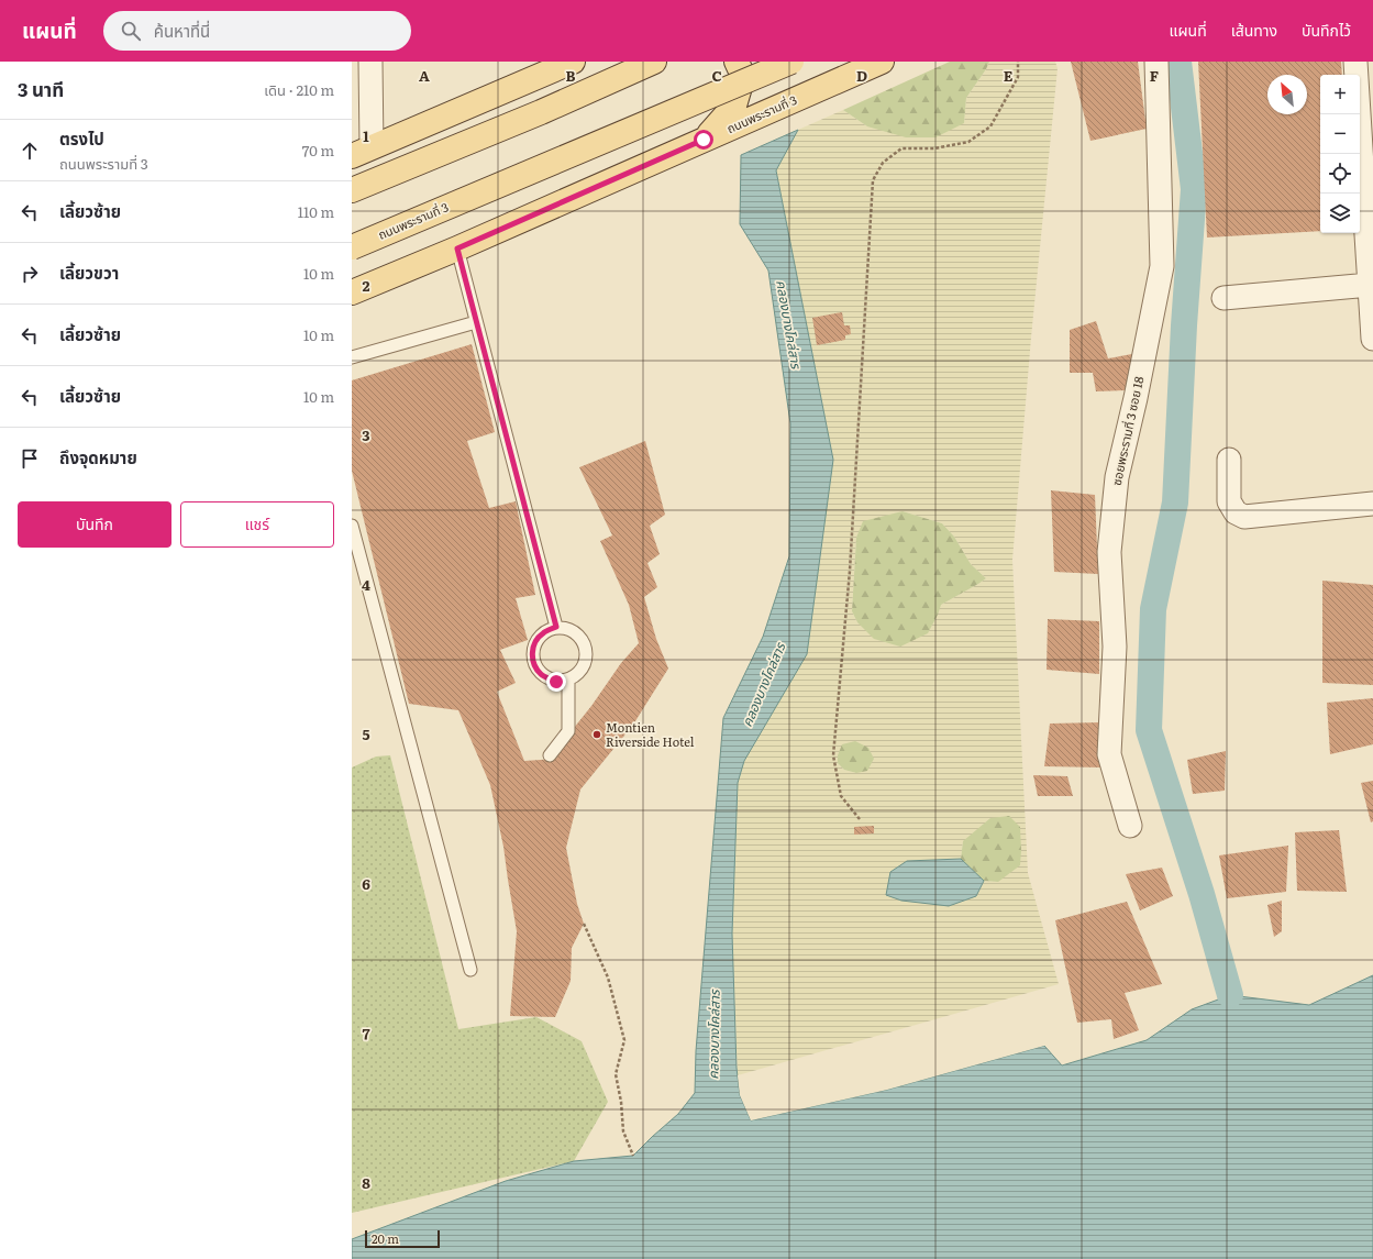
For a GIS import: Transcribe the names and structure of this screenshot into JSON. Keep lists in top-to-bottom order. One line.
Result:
{"streets":{"main road":["ถนนพระรามที่ 3"],"street":["ซอยพระรามที่ 3 ซอย 18"]},"water":["คลองบางโคล่สาร"],"places":["Montien Riverside Hotel"],"scale_bar":"20 m","north":"top left","page":{"header":"แผนที่","search":"ค้นหาที่นี่","nav":["แผนที่","เส้นทาง","บันทึกไว้"],"heading":["3 นาที","เดิน · 210 m"],"map_buttons":["+","−"],"list":[["ตรงไป","ถนนพระรามที่ 3","70 m"],["เลี้ยวซ้าย","110 m"],["เลี้ยวขวา","10 m"],["เลี้ยวซ้าย","10 m"],["เลี้ยวซ้าย","10 m"],"ถึงจุดหมาย"],"buttons":["บันทึก","แชร์"],"scale":"20 m"},"grid":{"columns":["A","B","C","D","E","F"],"rows":["1","2","3","4","5","6","7","8"]}}
